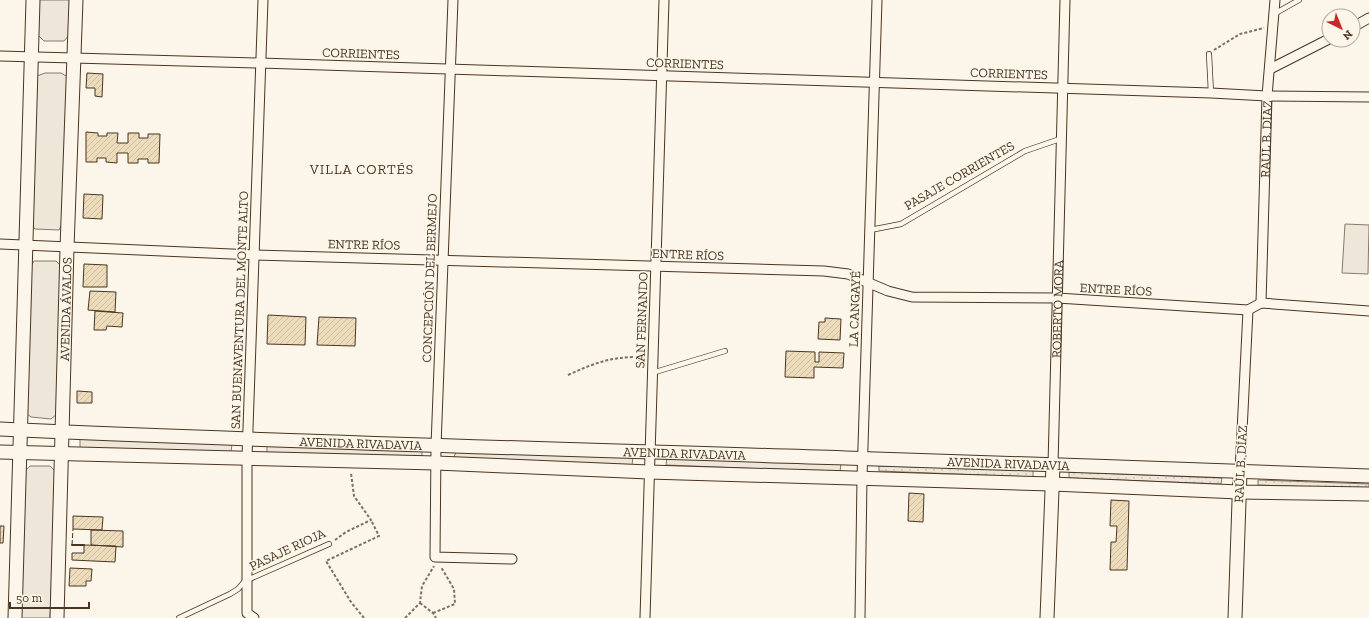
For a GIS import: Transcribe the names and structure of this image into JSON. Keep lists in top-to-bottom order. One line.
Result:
{"streets":{"street":["CORRIENTES","RAÚL B. DÍAZ","ENTRE RÍOS","CONCEPCIÓN DEL BERMEJO","AVENIDA ÁVALOS","LA CANGAYÉ","ROBERTO MORA","SAN BUENAVENTURA DEL MONTE ALTO","SAN FERNANDO","AVENIDA RIVADAVIA"],"lane":["PASAJE CORRIENTES","PASAJE RIOJA"]},"crossings":[["CORRIENTES","RAÚL B. DÍAZ"],["CORRIENTES","CONCEPCIÓN DEL BERMEJO"],["CORRIENTES","AVENIDA ÁVALOS"],["CORRIENTES","LA CANGAYÉ"],["CORRIENTES","ROBERTO MORA"],["CORRIENTES","SAN BUENAVENTURA DEL MONTE ALTO"],["CORRIENTES","SAN FERNANDO"],["RAÚL B. DÍAZ","ENTRE RÍOS"],["RAÚL B. DÍAZ","AVENIDA RIVADAVIA"],["PASAJE CORRIENTES","LA CANGAYÉ"],["PASAJE CORRIENTES","ROBERTO MORA"],["ENTRE RÍOS","CONCEPCIÓN DEL BERMEJO"],["ENTRE RÍOS","AVENIDA ÁVALOS"],["ENTRE RÍOS","LA CANGAYÉ"],["ENTRE RÍOS","ROBERTO MORA"],["ENTRE RÍOS","SAN BUENAVENTURA DEL MONTE ALTO"],["ENTRE RÍOS","SAN FERNANDO"],["CONCEPCIÓN DEL BERMEJO","AVENIDA RIVADAVIA"],["AVENIDA ÁVALOS","AVENIDA RIVADAVIA"],["LA CANGAYÉ","AVENIDA RIVADAVIA"],["ROBERTO MORA","AVENIDA RIVADAVIA"],["SAN BUENAVENTURA DEL MONTE ALTO","AVENIDA RIVADAVIA"],["SAN BUENAVENTURA DEL MONTE ALTO","PASAJE RIOJA"],["SAN FERNANDO","AVENIDA RIVADAVIA"]],"districts":["VILLA CORTÉS"],"scale_bar":"50 m","north":"bottom right"}
